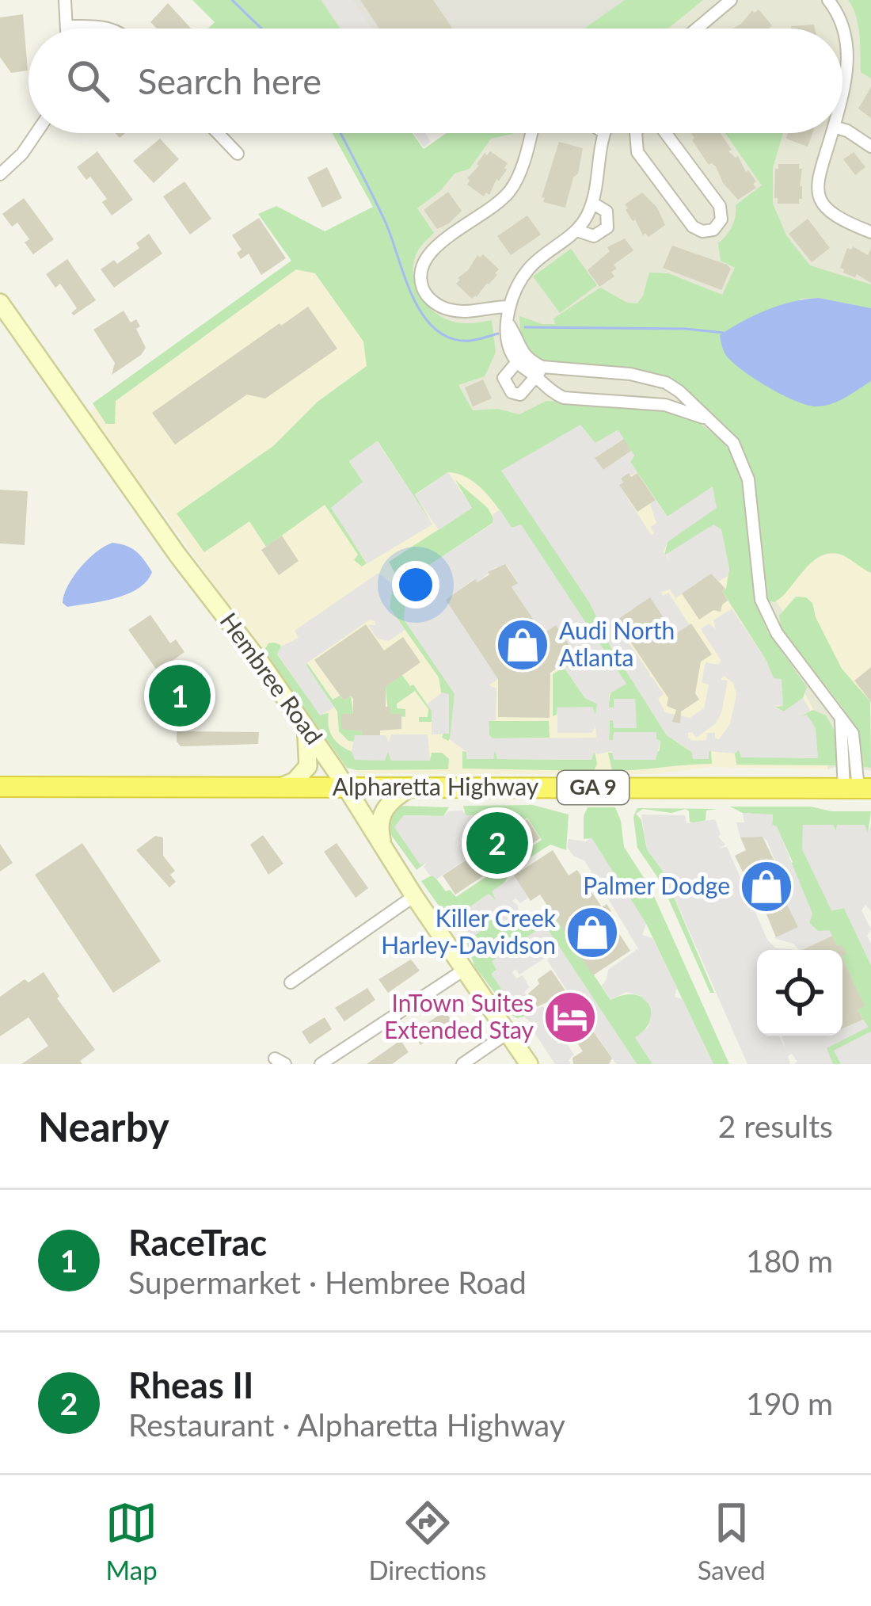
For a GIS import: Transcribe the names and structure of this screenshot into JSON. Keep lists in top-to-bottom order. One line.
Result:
{"streets":{"highway":["Alpharetta Highway","GA 9"],"street":["Hembree Road"]},"crossings":[["Hembree Road","Alpharetta Highway"]],"places":{"shop":["Audi North Atlanta","Palmer Dodge","Killer Creek Harley-Davidson"],"hotel":["InTown Suites Extended Stay"]},"page":{"search":"Search here","pins":["1","2"],"heading":["Nearby","2 results"],"list":[{"mark":"1","name":"RaceTrac","note":"Supermarket · Hembree Road","value":"180 m"},{"mark":"2","name":"Rheas II","note":"Restaurant · Alpharetta Highway","value":"190 m"}],"nav":["Map","Directions","Saved"]}}
